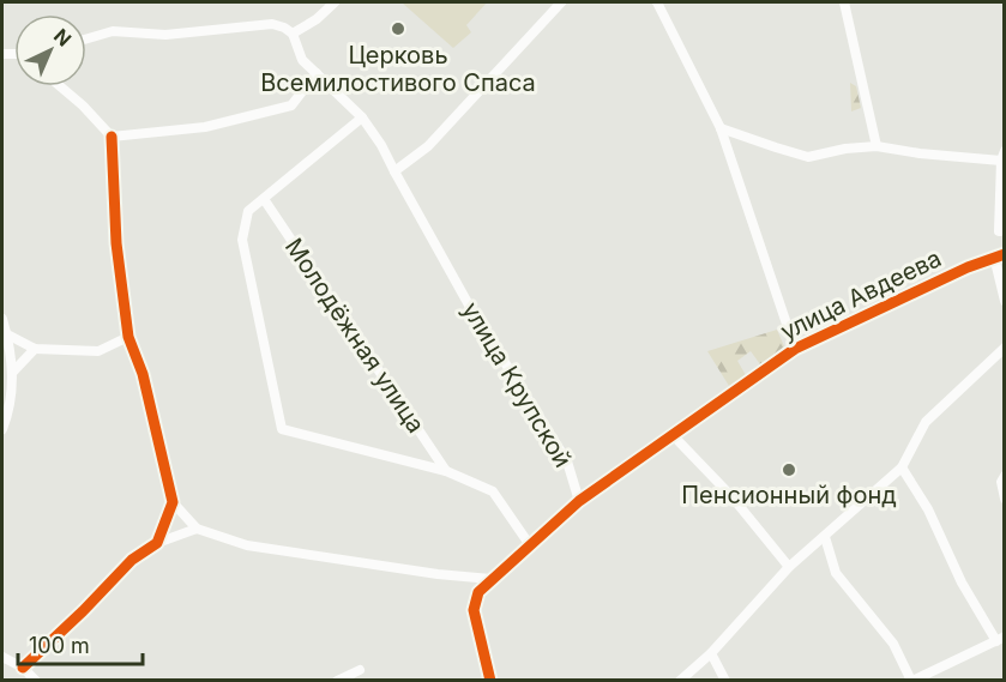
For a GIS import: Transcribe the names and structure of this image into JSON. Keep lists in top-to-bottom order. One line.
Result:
{"streets":{"street":["улица Авдеева","Молодёжная улица","улица Крупской"]},"crossings":[["Молодёжная улица","улица Крупской"]],"places":["Церковь Всемилостивого Спаса","Пенсионный фонд"],"scale_bar":"100 m","north":"top right"}
